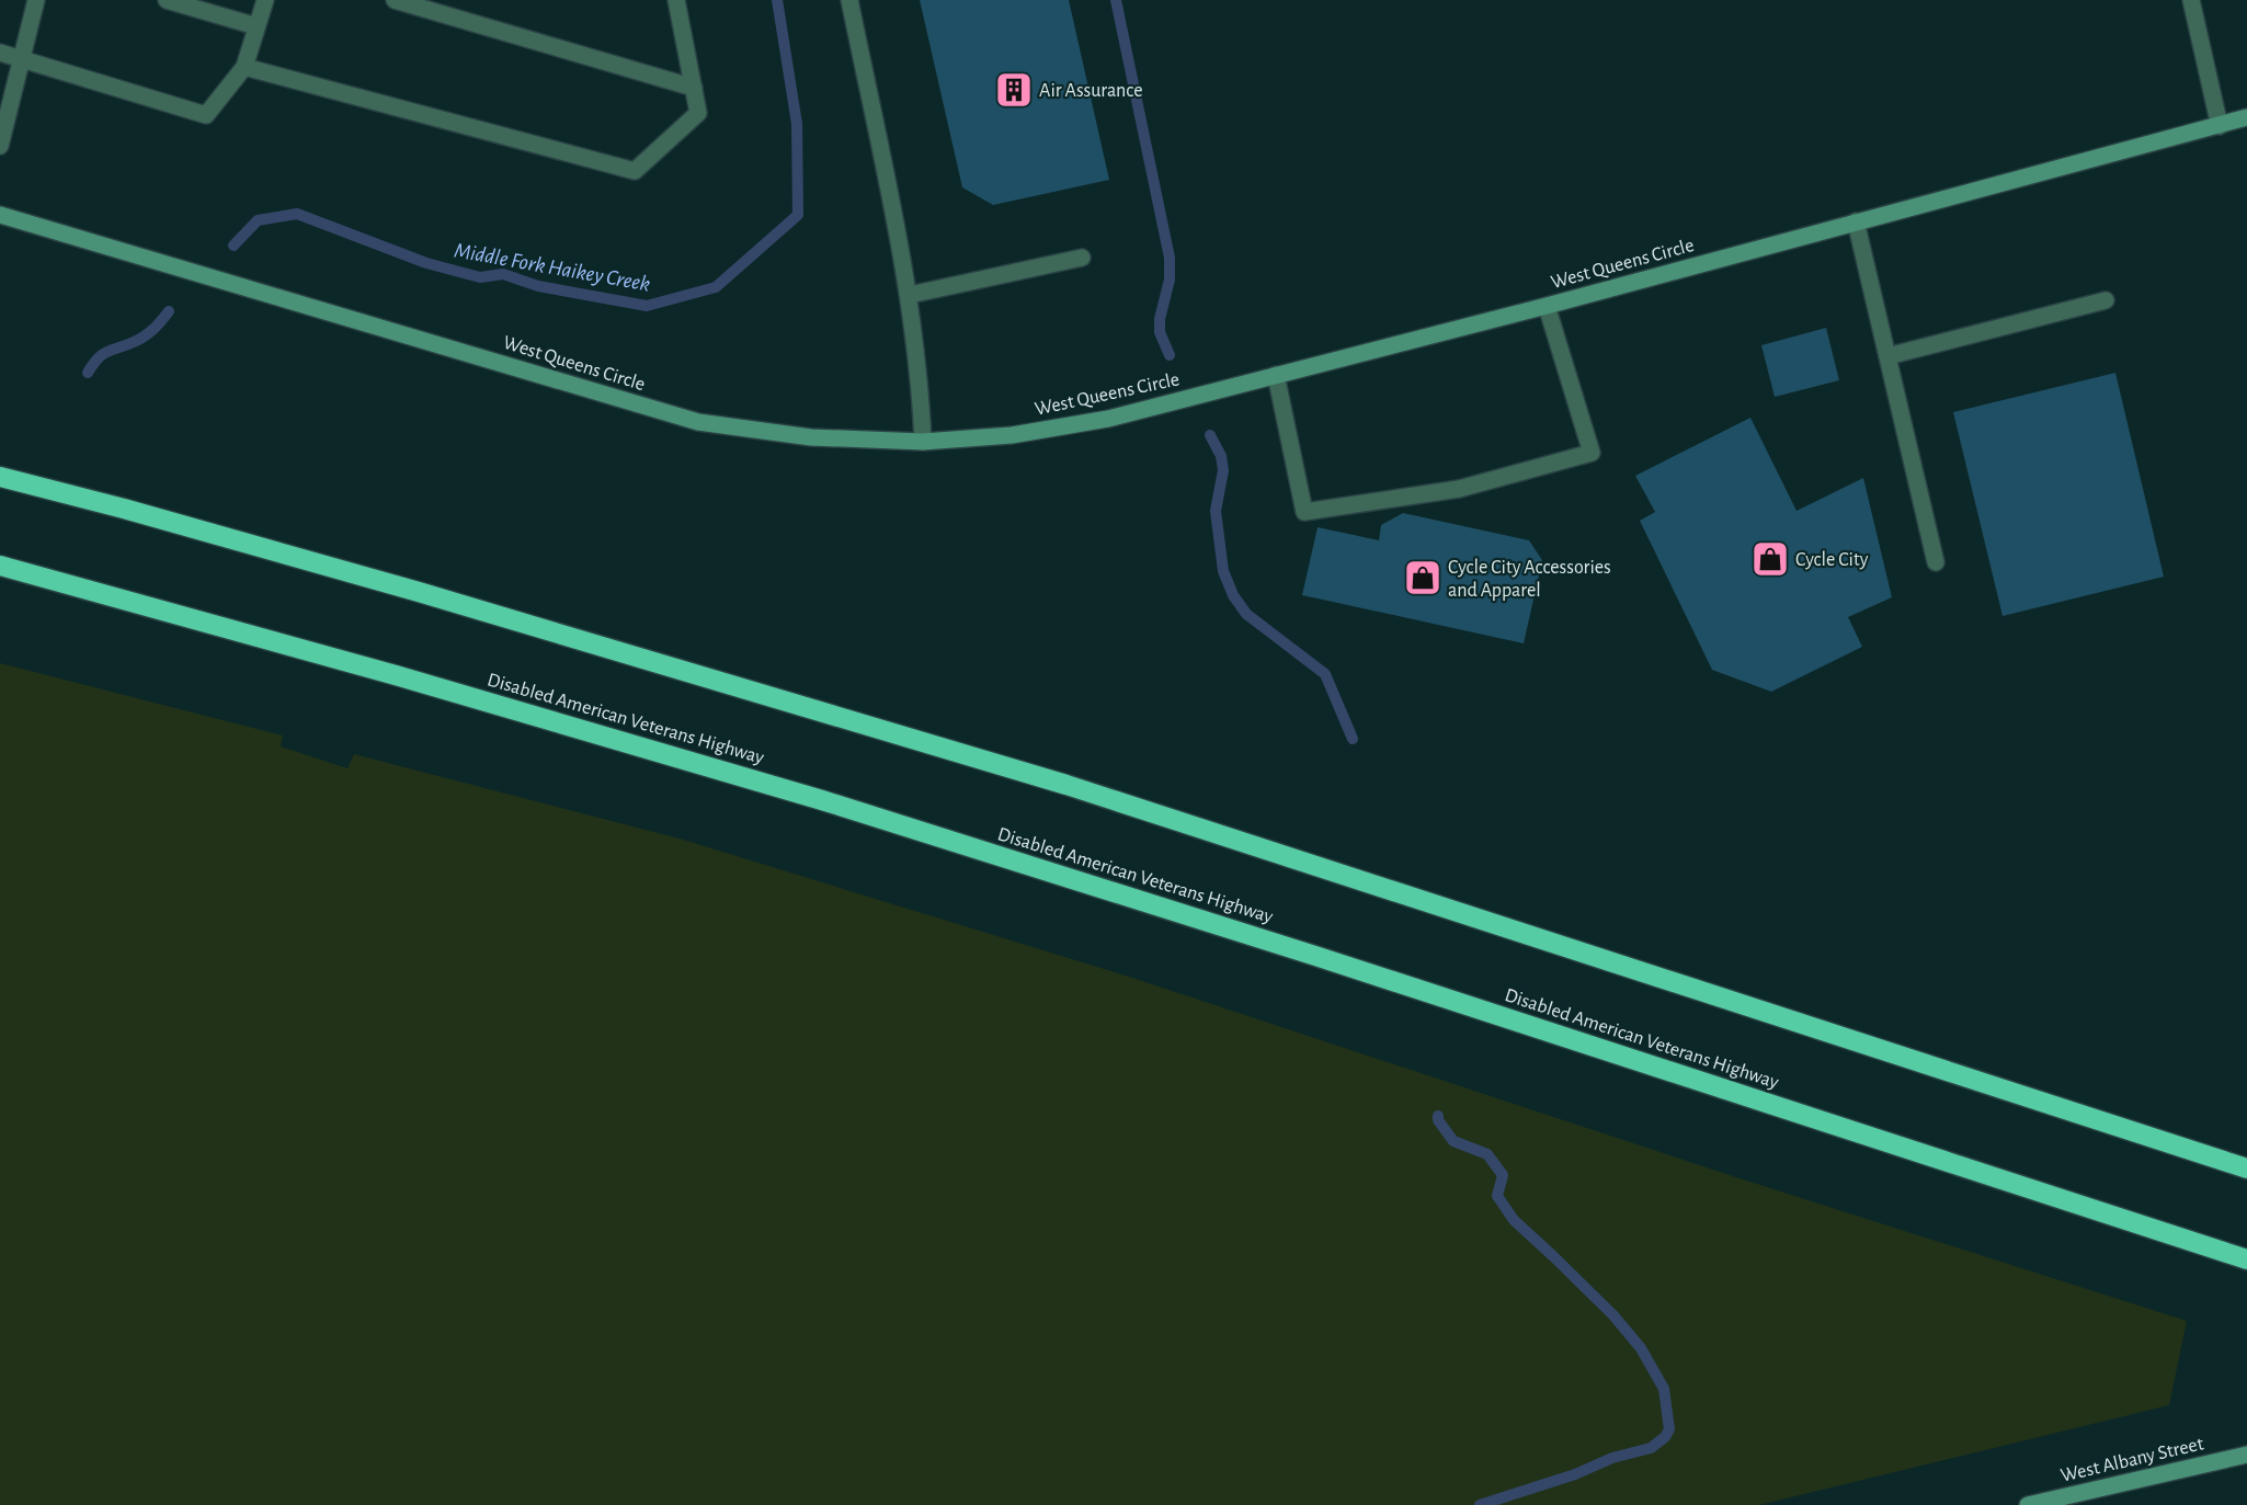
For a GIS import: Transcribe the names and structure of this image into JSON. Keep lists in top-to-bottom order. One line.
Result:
{"streets":{"highway":["Disabled American Veterans Highway"],"street":["West Queens Circle","West Albany Street"]},"water":["Middle Fork Haikey Creek"],"places":{"building":["Air Assurance"],"shop":["Cycle City","Cycle City Accessories and Apparel"]}}
